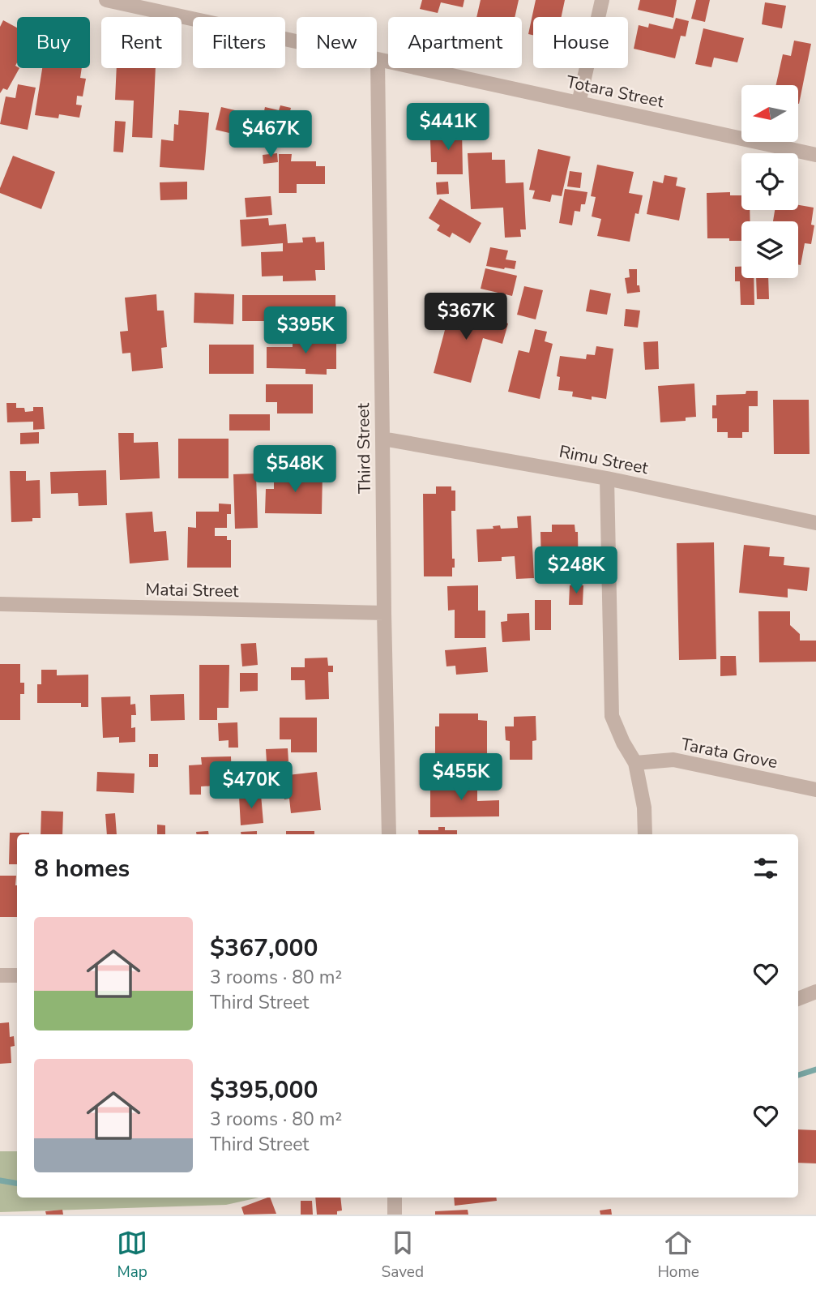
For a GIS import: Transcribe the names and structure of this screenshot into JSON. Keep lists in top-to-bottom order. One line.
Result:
{"streets":{"street":["Totara Street","Third Street","Rimu Street","Matai Street","Tarata Grove"]},"crossings":[["Totara Street","Third Street"],["Third Street","Rimu Street"],["Third Street","Matai Street"]],"north":"left","page":{"chip":["Buy","Rent","Filters","New","Apartment","House"],"price":["$441K","$467K","$367K","$395K","$548K","$248K","$455K","$470K"],"heading":"8 homes","list":[{"name":"$367,000","note":"3 rooms · 80 m² · Third Street"},{"name":"$395,000","note":"3 rooms · 80 m² · Third Street"}],"tabs":["Map","Saved","Home"]}}
